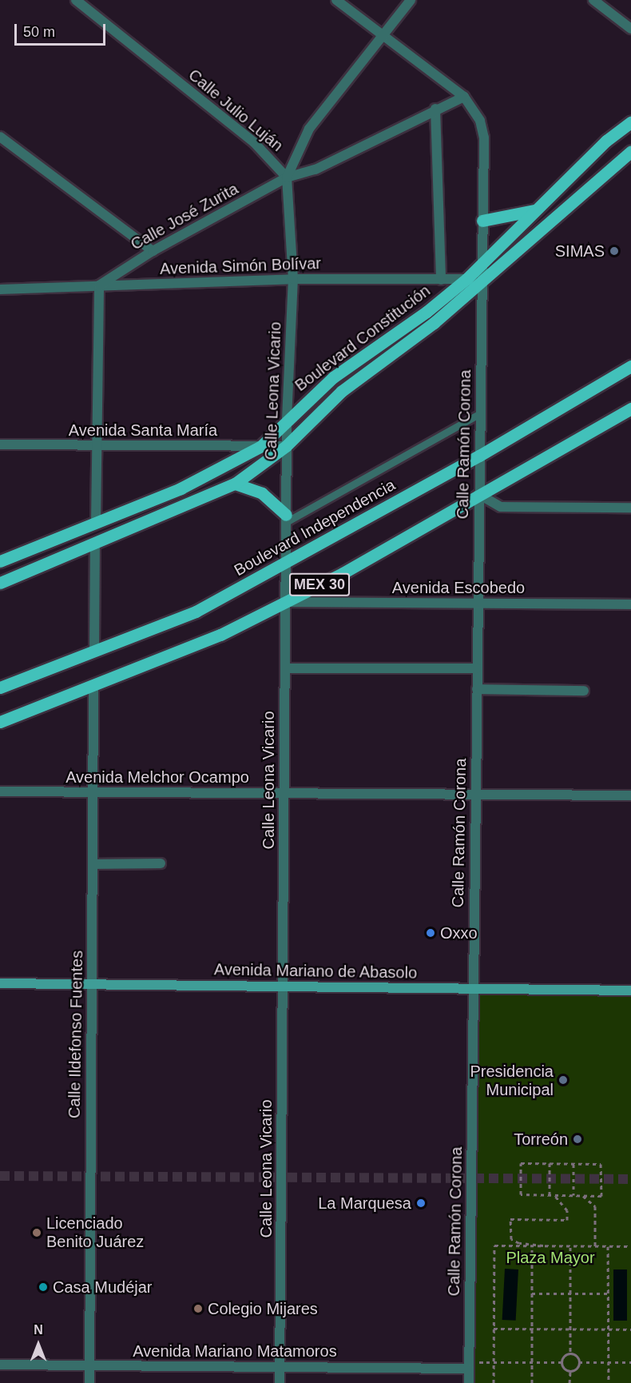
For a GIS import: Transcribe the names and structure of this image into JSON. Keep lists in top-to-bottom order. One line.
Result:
{"streets":{"main road":["Boulevard Constitución","Boulevard Independencia","MEX 30"],"street":["Calle Julio Luján","Calle José Zurita","Avenida Simón Bolívar","Calle Leona Vicario","Avenida Santa María","Calle Ramón Corona","Avenida Escobedo","Avenida Melchor Ocampo","Avenida Mariano de Abasolo","Calle Ildefonso Fuentes","Avenida Mariano Matamoros"]},"crossings":[["Calle Julio Luján","Calle José Zurita"],["Calle Julio Luján","Calle Leona Vicario"],["Calle José Zurita","Avenida Simón Bolívar"],["Calle José Zurita","Calle Leona Vicario"],["Avenida Simón Bolívar","Boulevard Constitución"],["Avenida Simón Bolívar","Calle Leona Vicario"],["Avenida Simón Bolívar","Calle Ramón Corona"],["Boulevard Constitución","Calle Leona Vicario"],["Boulevard Constitución","Avenida Santa María"],["Boulevard Constitución","Calle Ramón Corona"],["Calle Leona Vicario","Avenida Santa María"],["Calle Leona Vicario","Boulevard Independencia"],["Calle Leona Vicario","MEX 30"],["Calle Leona Vicario","Avenida Escobedo"],["Calle Leona Vicario","Avenida Melchor Ocampo"],["Calle Leona Vicario","Avenida Mariano de Abasolo"],["Calle Leona Vicario","Avenida Mariano Matamoros"],["Calle Ramón Corona","Boulevard Independencia"],["Calle Ramón Corona","MEX 30"],["Calle Ramón Corona","Avenida Escobedo"],["Calle Ramón Corona","Avenida Melchor Ocampo"],["Calle Ramón Corona","Avenida Mariano de Abasolo"],["Calle Ramón Corona","Avenida Mariano Matamoros"],["MEX 30","Avenida Escobedo"],["MEX 30","Calle Ildefonso Fuentes"],["Avenida Melchor Ocampo","Calle Ildefonso Fuentes"],["Avenida Mariano de Abasolo","Calle Ildefonso Fuentes"],["Calle Ildefonso Fuentes","Avenida Mariano Matamoros"]],"parks":["Plaza Mayor"],"places":["SIMAS","Oxxo","Presidencia Municipal","Torreón","La Marquesa","Licenciado Benito Juárez","Casa Mudéjar","Colegio Mijares"],"scale_bar":"50 m","north":"top"}
